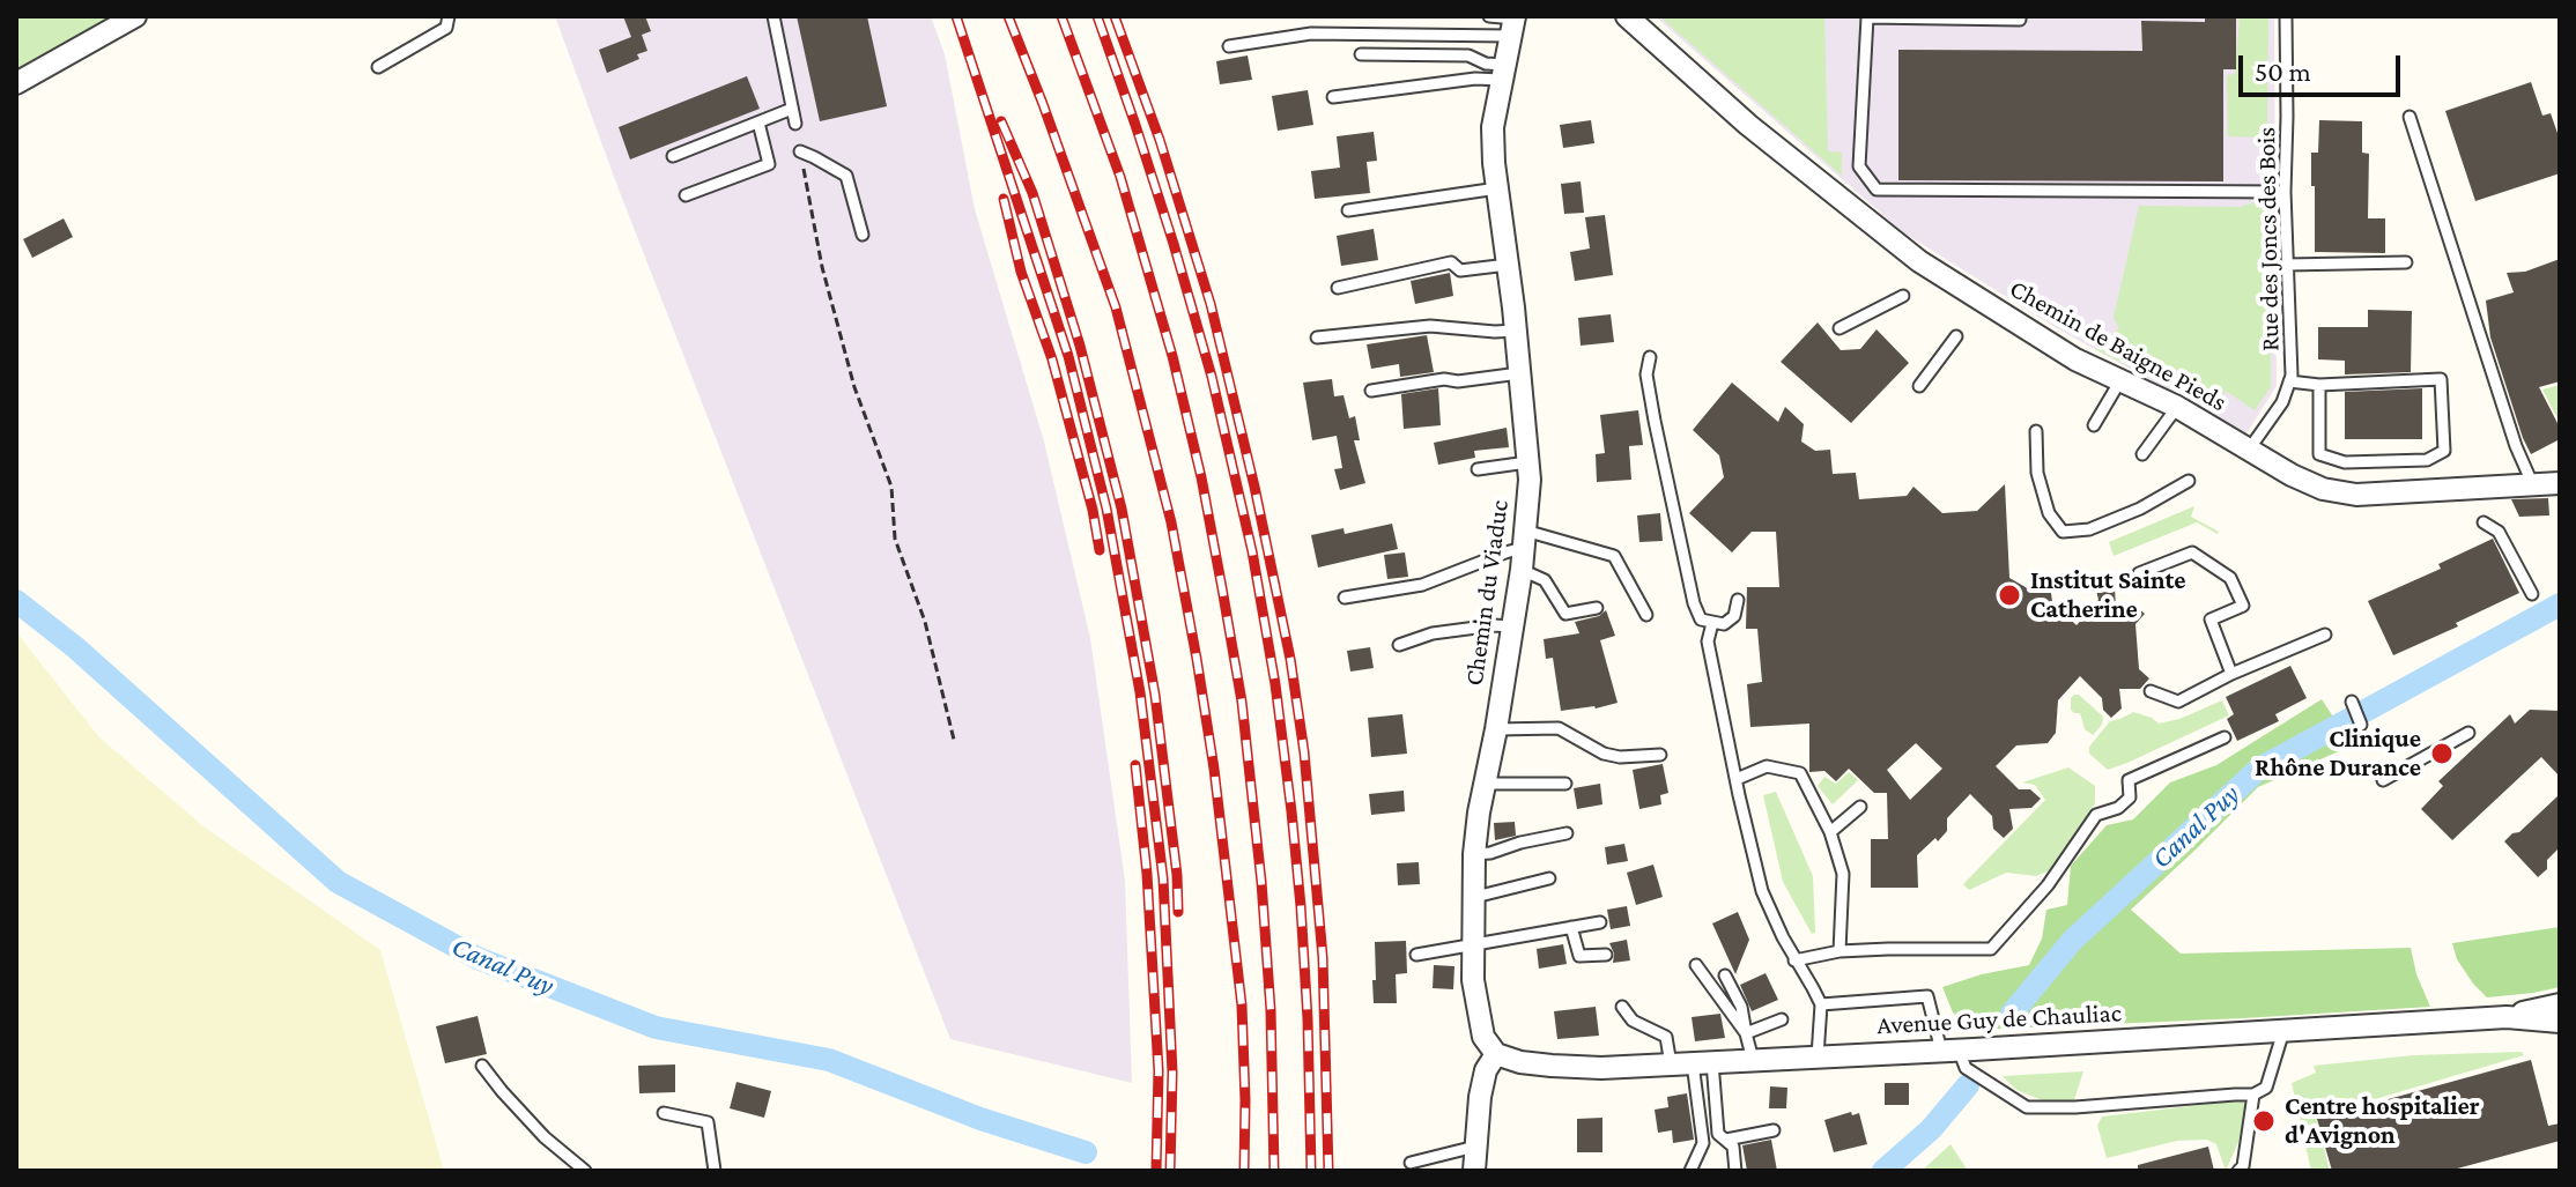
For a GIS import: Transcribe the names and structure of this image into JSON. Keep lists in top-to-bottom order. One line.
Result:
{"streets":{"street":["Chemin de Baigne Pieds","Chemin du Viaduc","Avenue Guy de Chauliac"],"lane":["Rue des Joncs des Bois"]},"crossings":[["Rue des Joncs des Bois","Chemin de Baigne Pieds"],["Chemin du Viaduc","Avenue Guy de Chauliac"]],"water":["Canal Puy"],"places":["Institut Sainte Catherine","Clinique Rhône Durance","Centre hospitalier d'Avignon"],"scale_bar":"50 m"}
